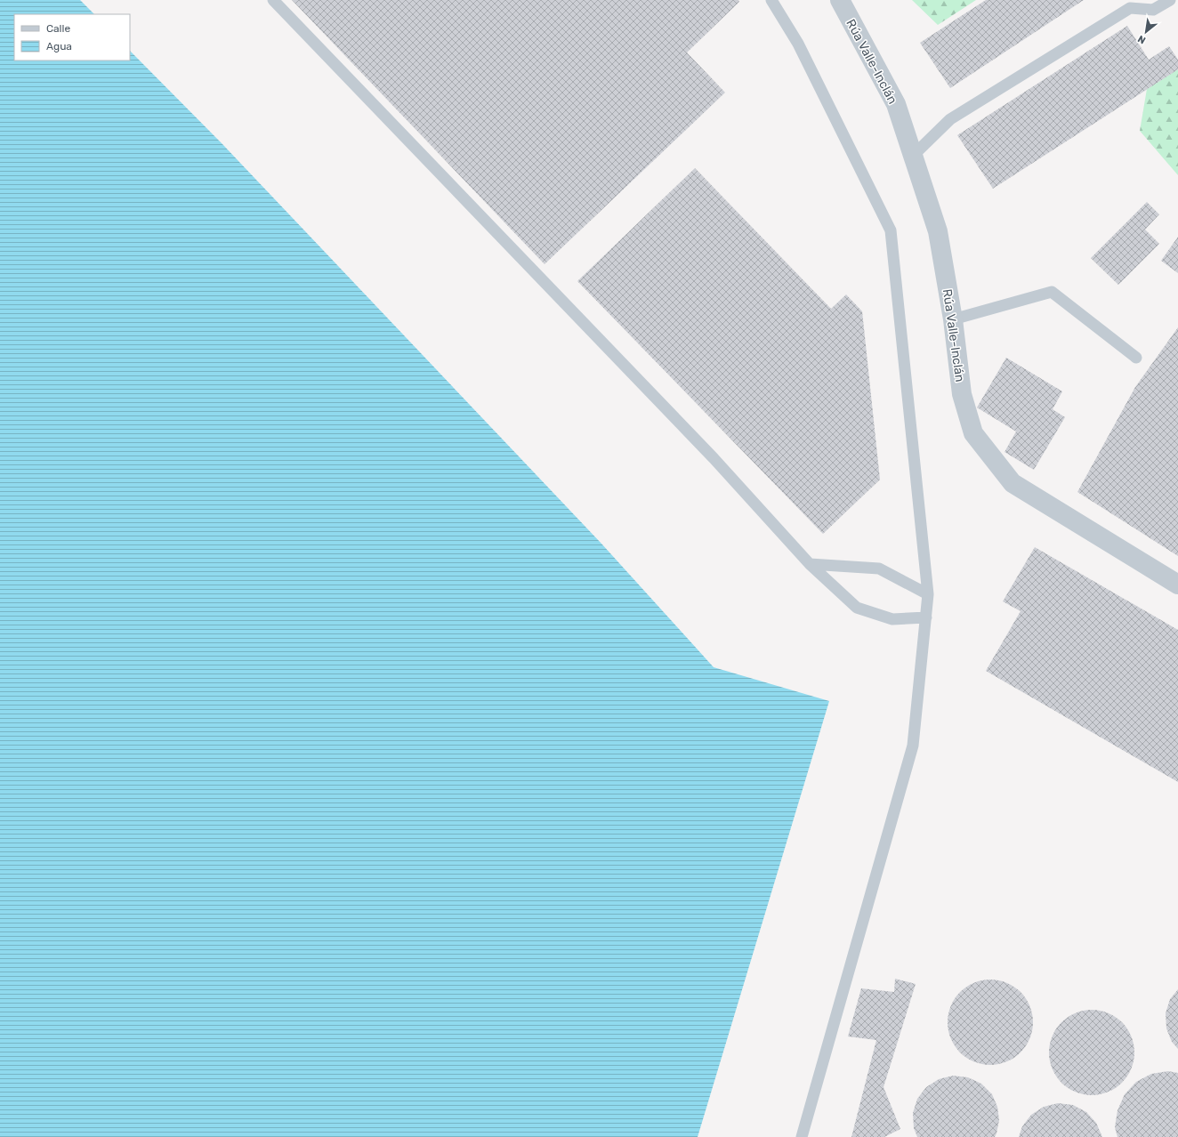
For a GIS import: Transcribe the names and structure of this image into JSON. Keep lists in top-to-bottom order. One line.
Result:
{"streets":{"street":["Rúa Valle-Inclán"]},"legend":["Calle","Agua"],"north":"bottom left"}
